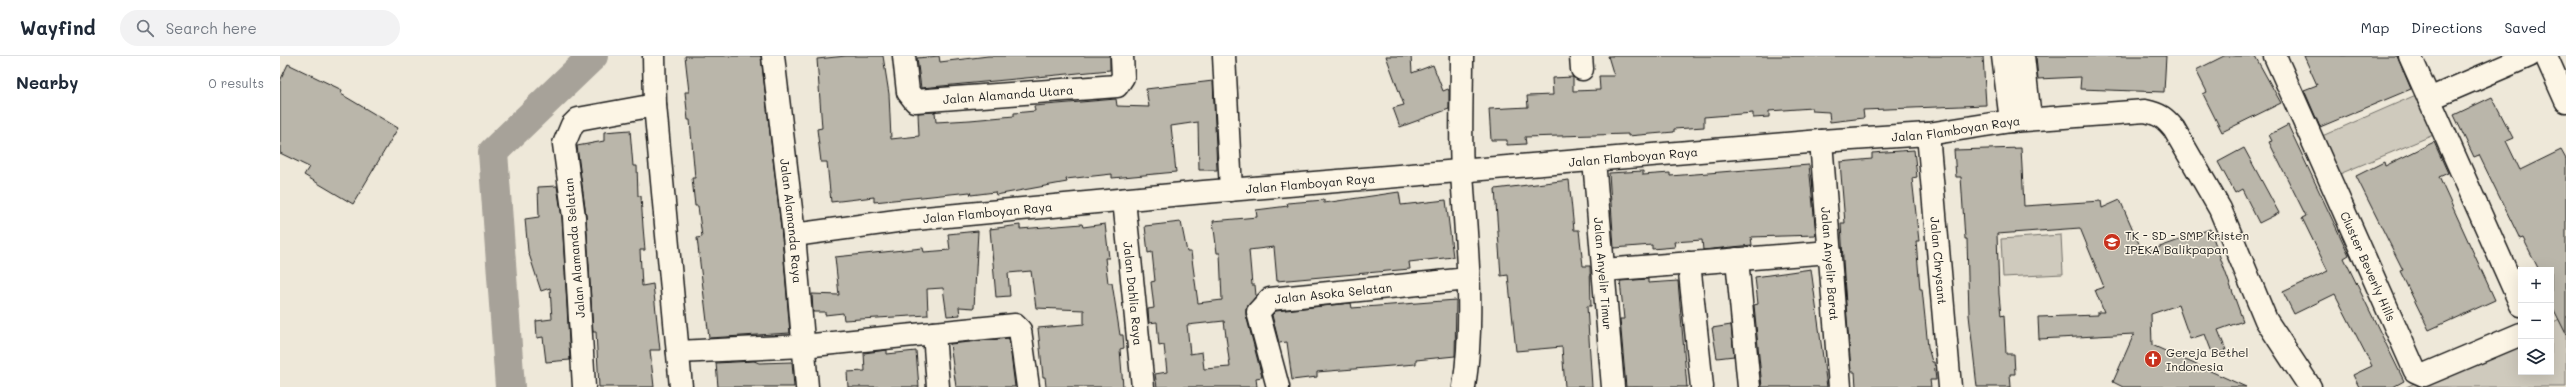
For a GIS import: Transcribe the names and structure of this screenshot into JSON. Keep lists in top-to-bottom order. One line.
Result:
{"streets":{"street":["Jalan Alamanda Utara","Jalan Flamboyan Raya","Jalan Alamanda Raya","Jalan Alamanda Selatan","Jalan Chrysant","Jalan Anyelir Barat","Cluster Beverly Hills","Jalan Anyelir Timur","Jalan Dahlia Raya","Jalan Asoka Selatan"]},"crossings":[["Jalan Flamboyan Raya","Jalan Alamanda Raya"],["Jalan Flamboyan Raya","Jalan Chrysant"],["Jalan Flamboyan Raya","Jalan Anyelir Barat"],["Jalan Flamboyan Raya","Jalan Anyelir Timur"],["Jalan Flamboyan Raya","Jalan Dahlia Raya"]],"places":{"school or university":["TK - SD - SMP Kristen IPEKA Balikpapan"],"church":["Gereja Bethel Indonesia"]},"page":{"header":"Wayfind","search":"Search here","nav":["Map","Directions","Saved"],"heading":["Nearby","0 results"],"map_buttons":["+","−"]}}
